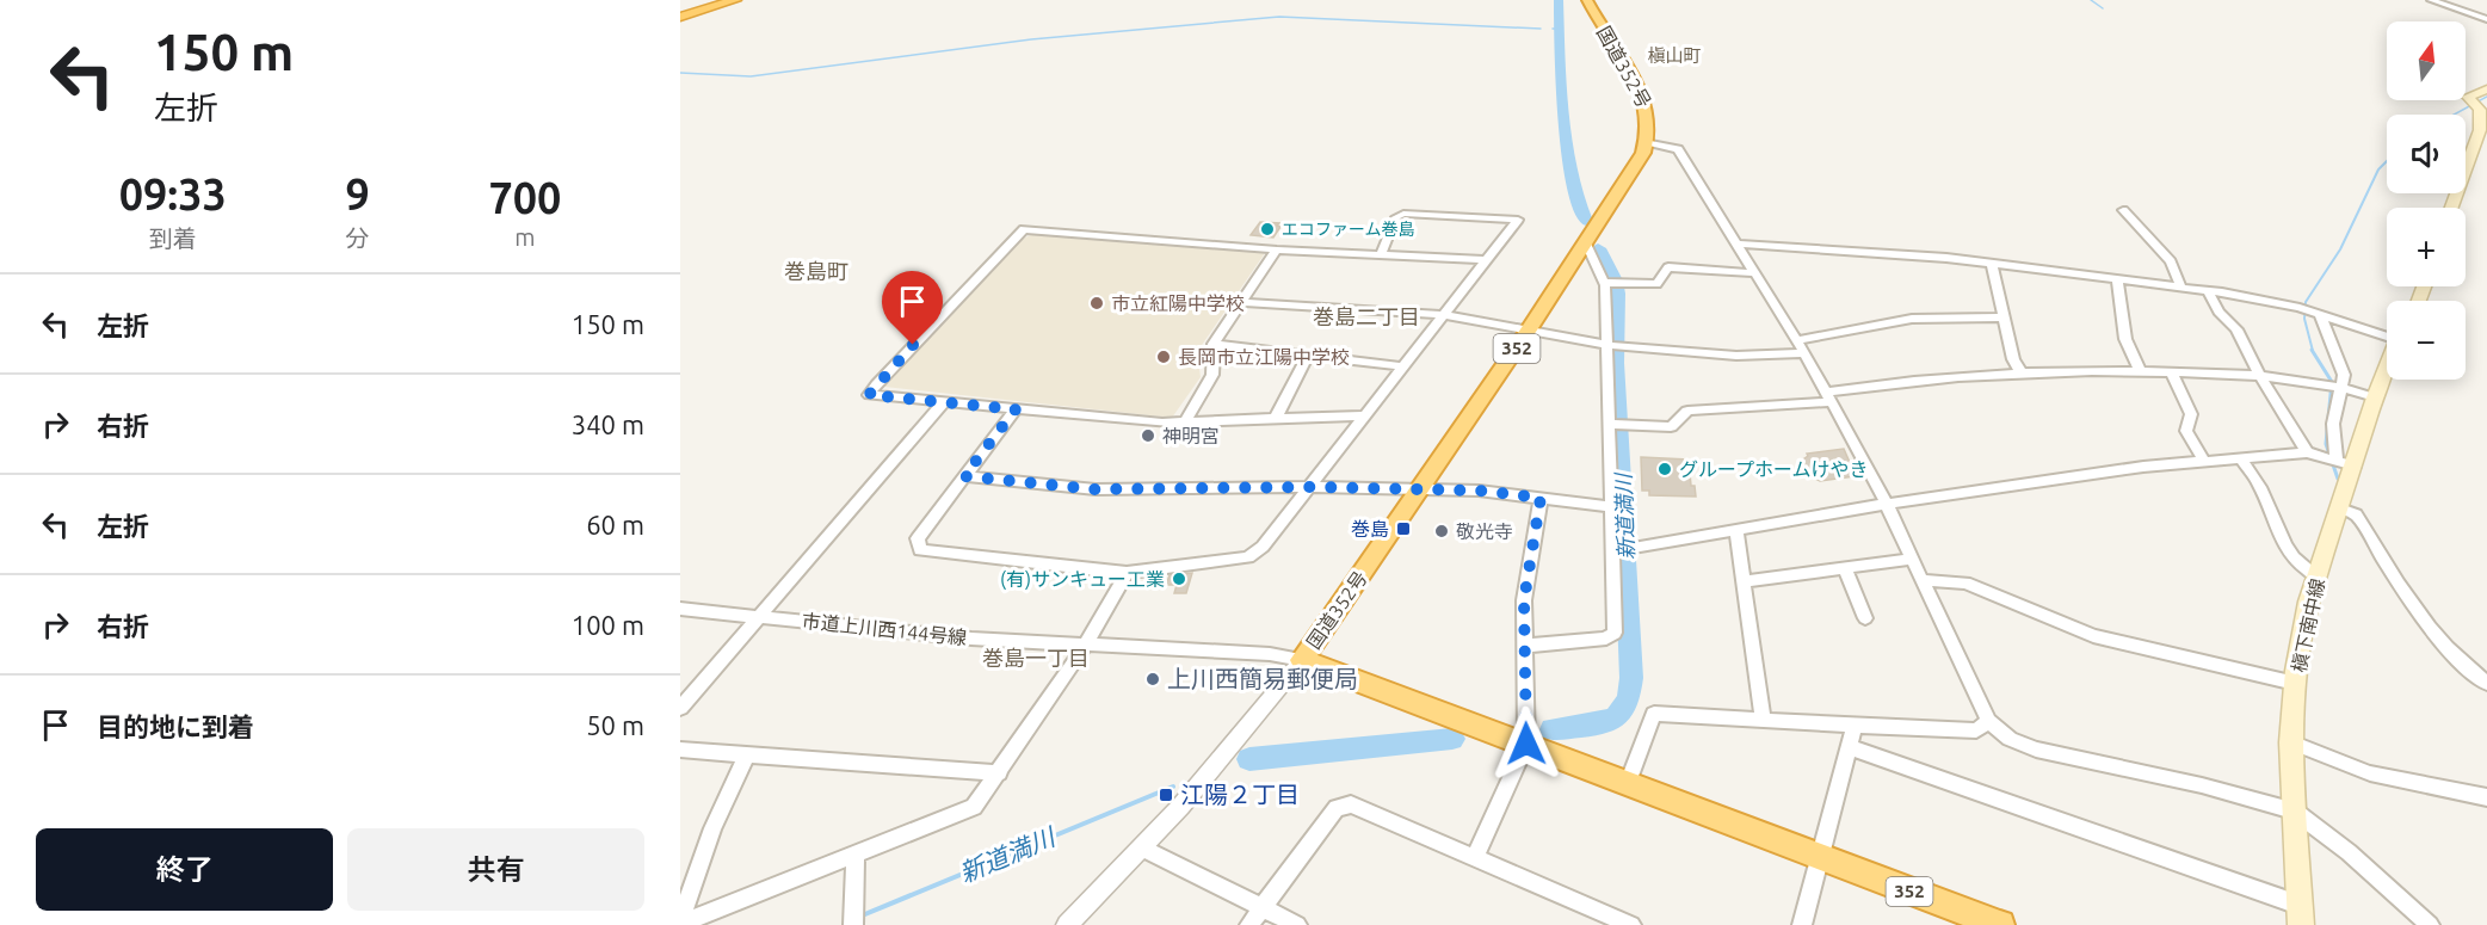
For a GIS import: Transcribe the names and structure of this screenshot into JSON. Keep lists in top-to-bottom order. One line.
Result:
{"streets":{"highway":["国道352号","352"],"main road":["槇下南中線"],"street":["市道上川西144号線"]},"crossings":[["国道352号","市道上川西144号線"]],"districts":["槇山町","巻島町","巻島二丁目","巻島一丁目"],"water":["新道満川"],"places":{"other":["エコファーム巻島","市立紅陽中学校","長岡市立江陽中学校","神明宮","グループホームけやき","敬光寺","(有)サンキュー工業","上川西簡易郵便局"],"transit":["巻島","江陽２丁目"]},"north":"top","page":{"turn":["150 m","左折"],"map_buttons":["+","−"],"eta":["09:33","到着","9","分","700","m"],"list":[{"name":"左折","value":"150 m"},{"name":"右折","value":"340 m"},{"name":"左折","value":"60 m"},{"name":"右折","value":"100 m"},{"name":"目的地に到着","value":"50 m"}],"buttons":["終了","共有"]}}
